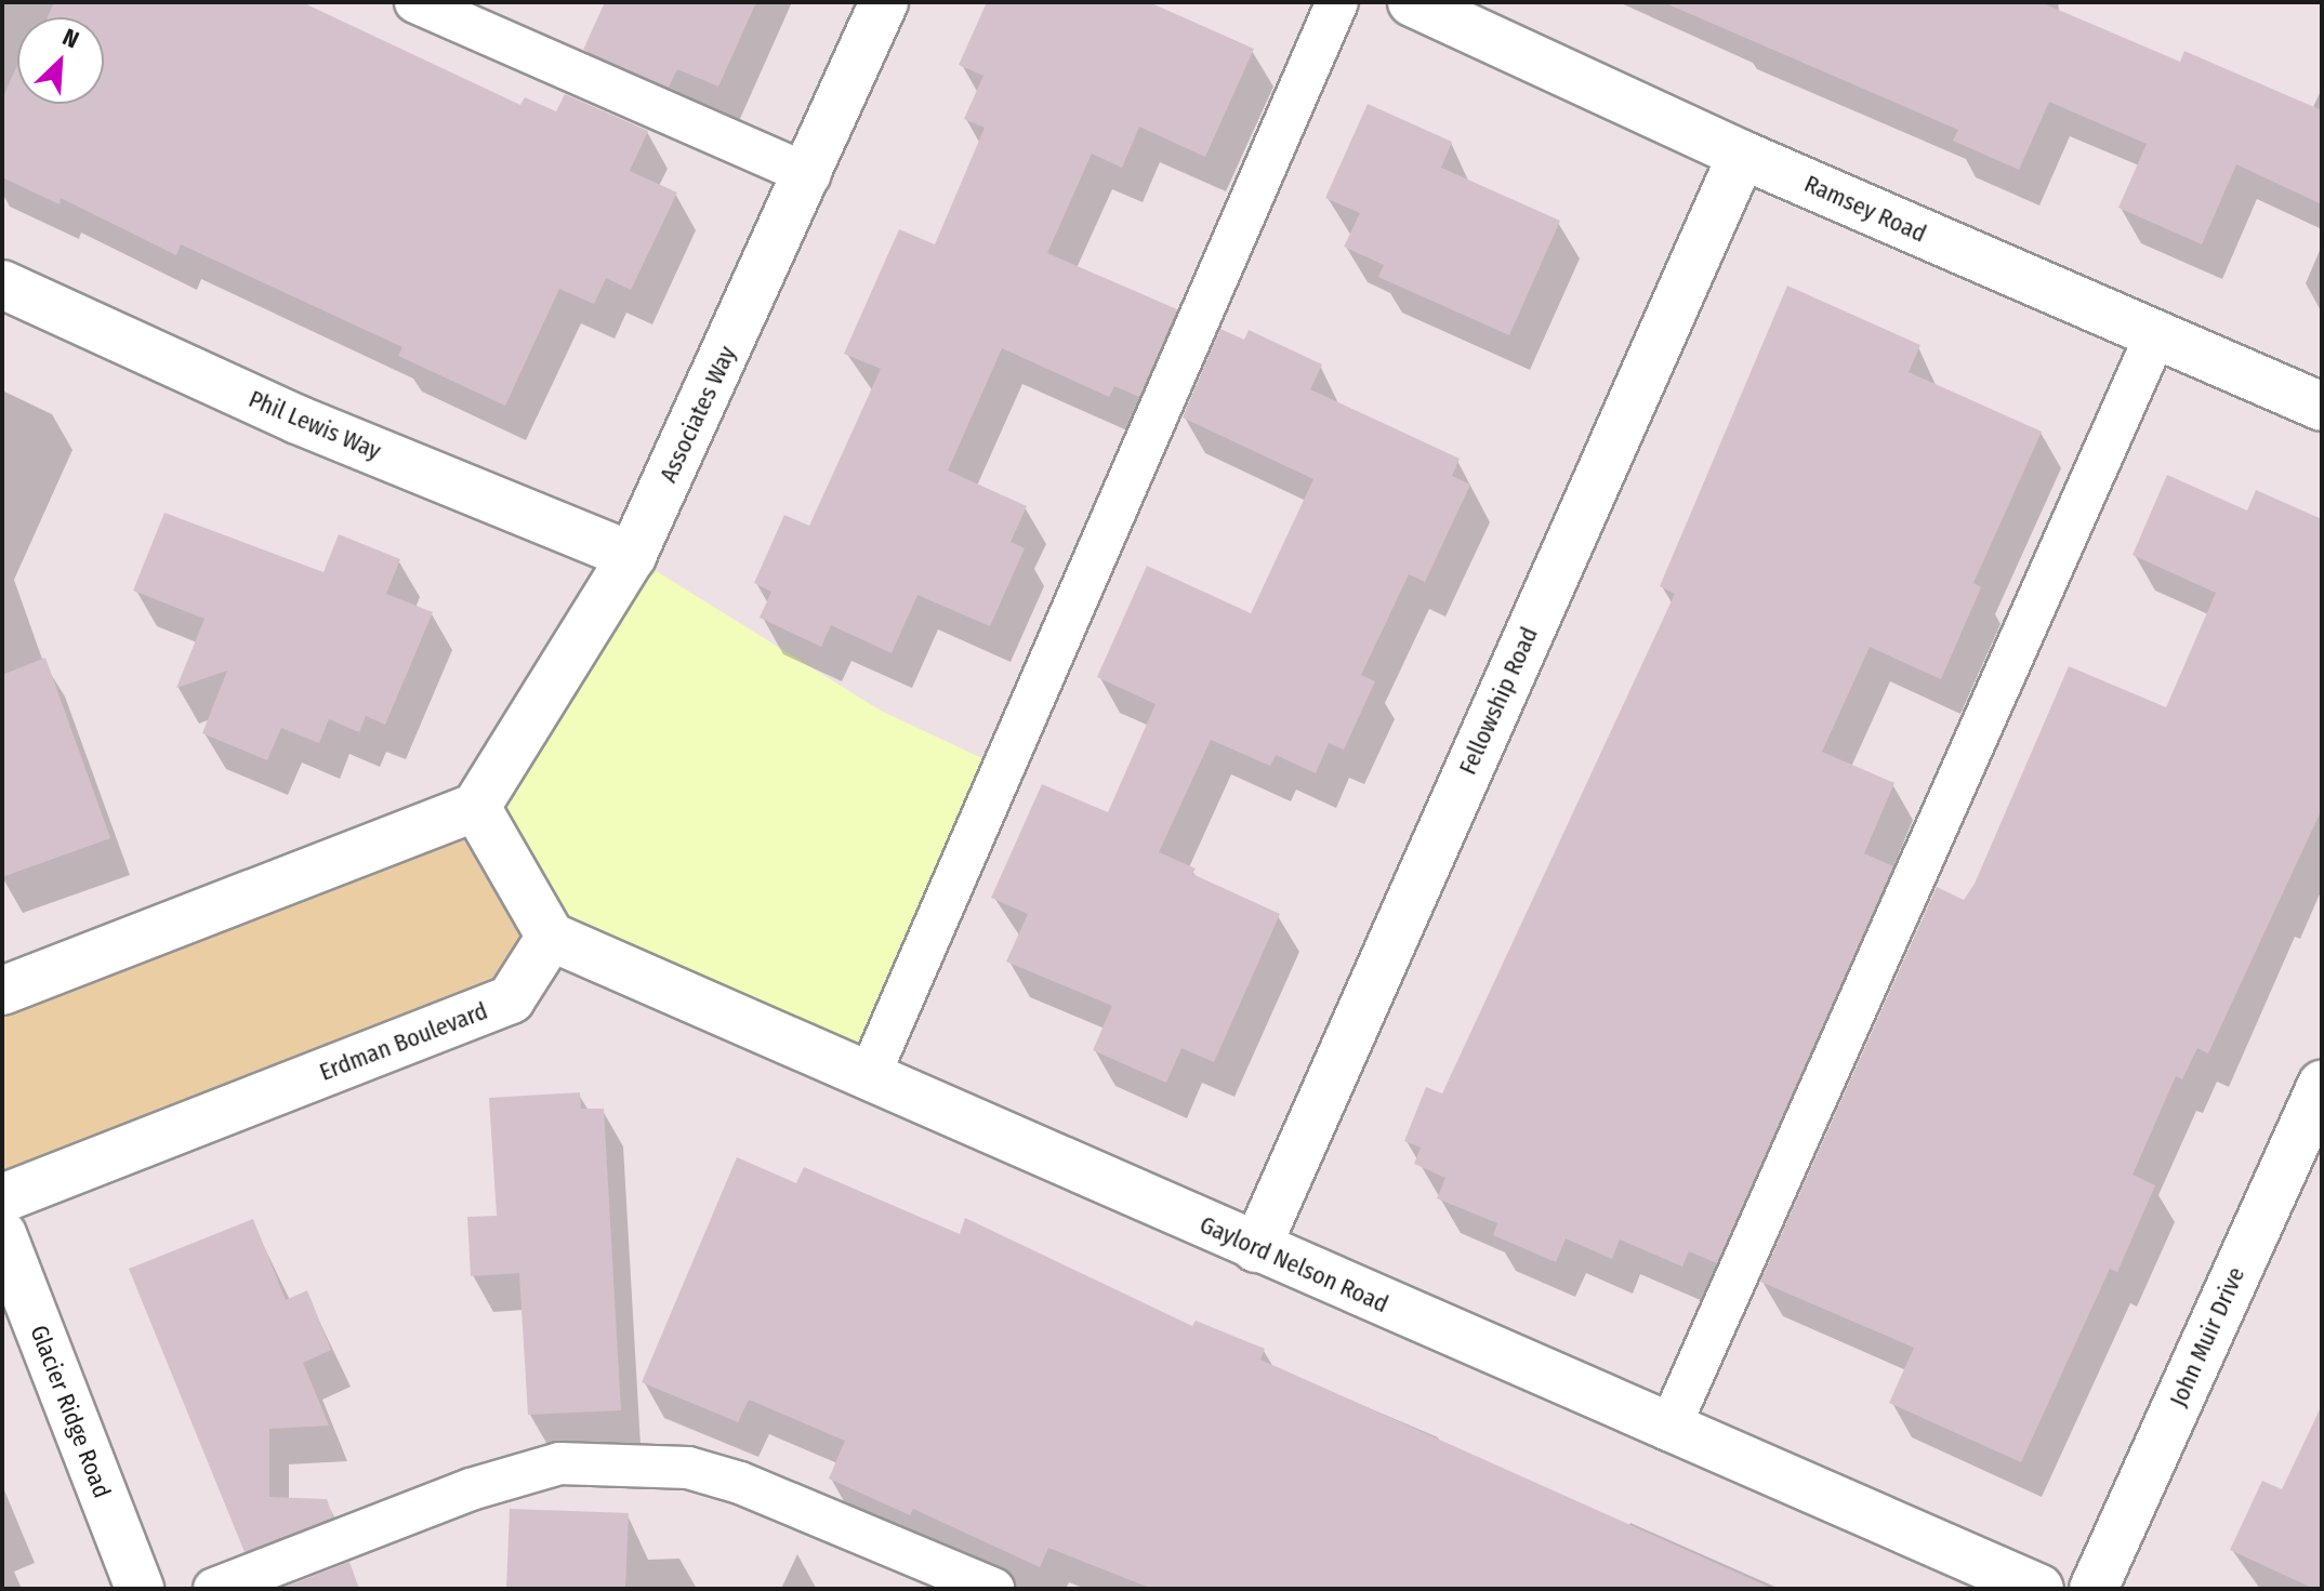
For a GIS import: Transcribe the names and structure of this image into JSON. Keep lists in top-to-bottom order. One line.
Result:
{"streets":{"street":["Ramsey Road","Associates Way","Phil Lewis Way","Fellowship Road","Erdman Boulevard","Gaylord Nelson Road","John Muir Drive","Glacier Ridge Road"]},"crossings":[["Ramsey Road","Fellowship Road"],["Associates Way","Phil Lewis Way"],["Fellowship Road","Gaylord Nelson Road"],["Erdman Boulevard","Gaylord Nelson Road"]],"north":"top right"}
